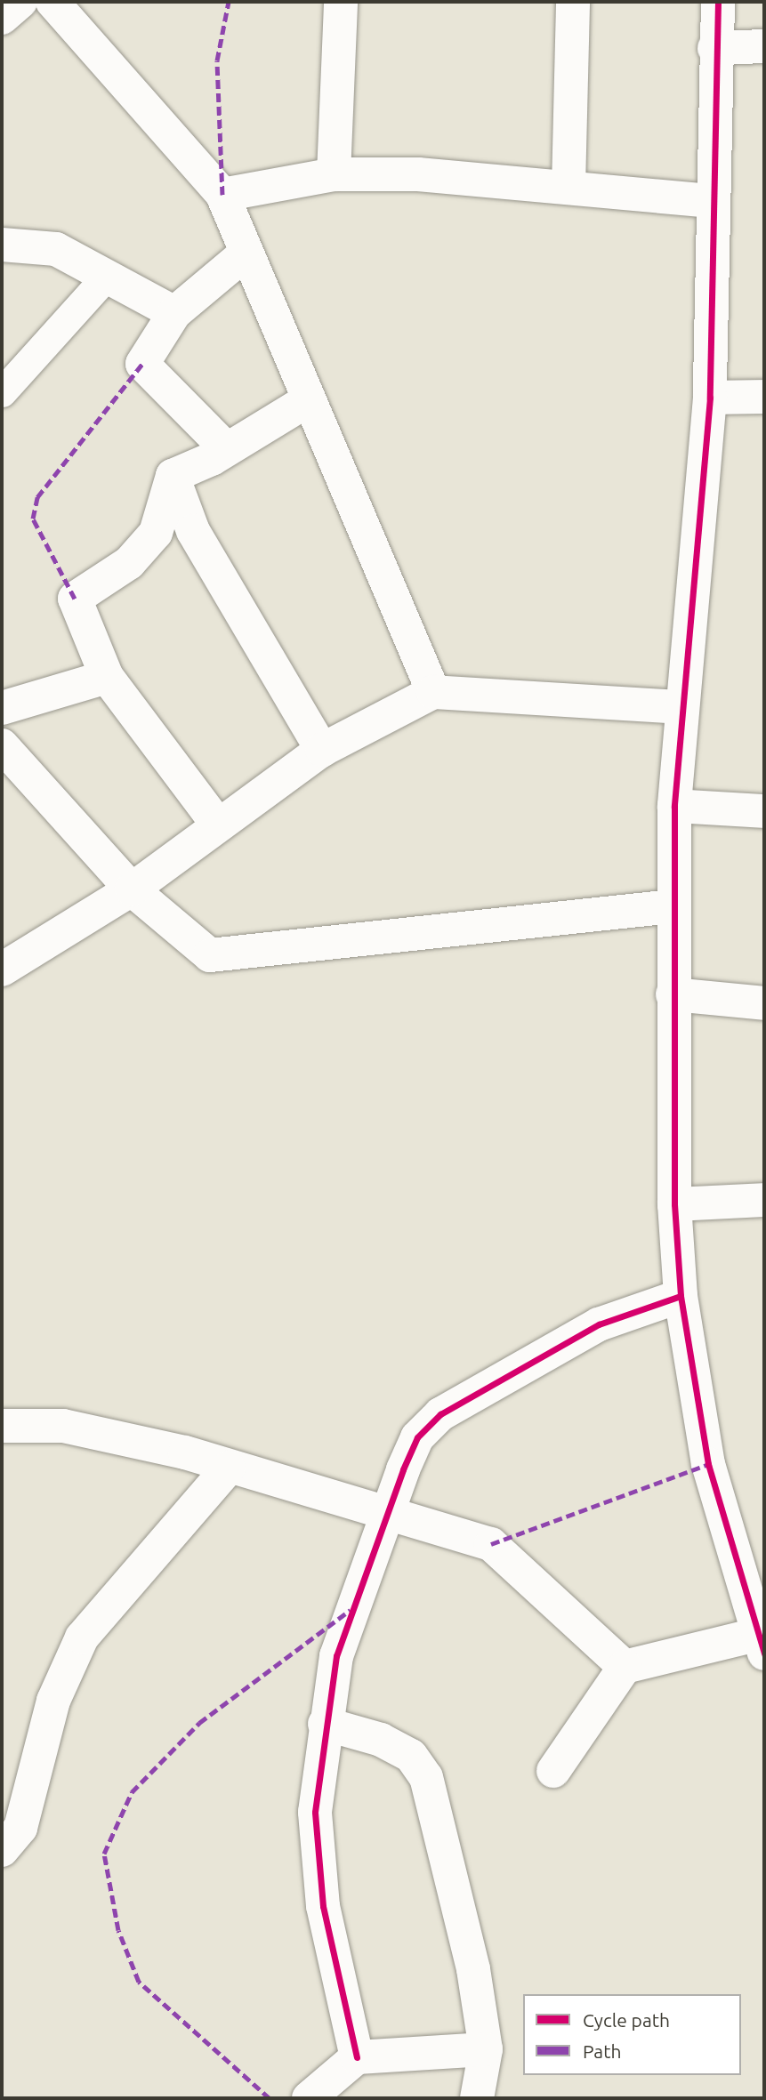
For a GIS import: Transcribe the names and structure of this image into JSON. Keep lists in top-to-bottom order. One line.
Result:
{"legend":["Cycle path","Path"]}
